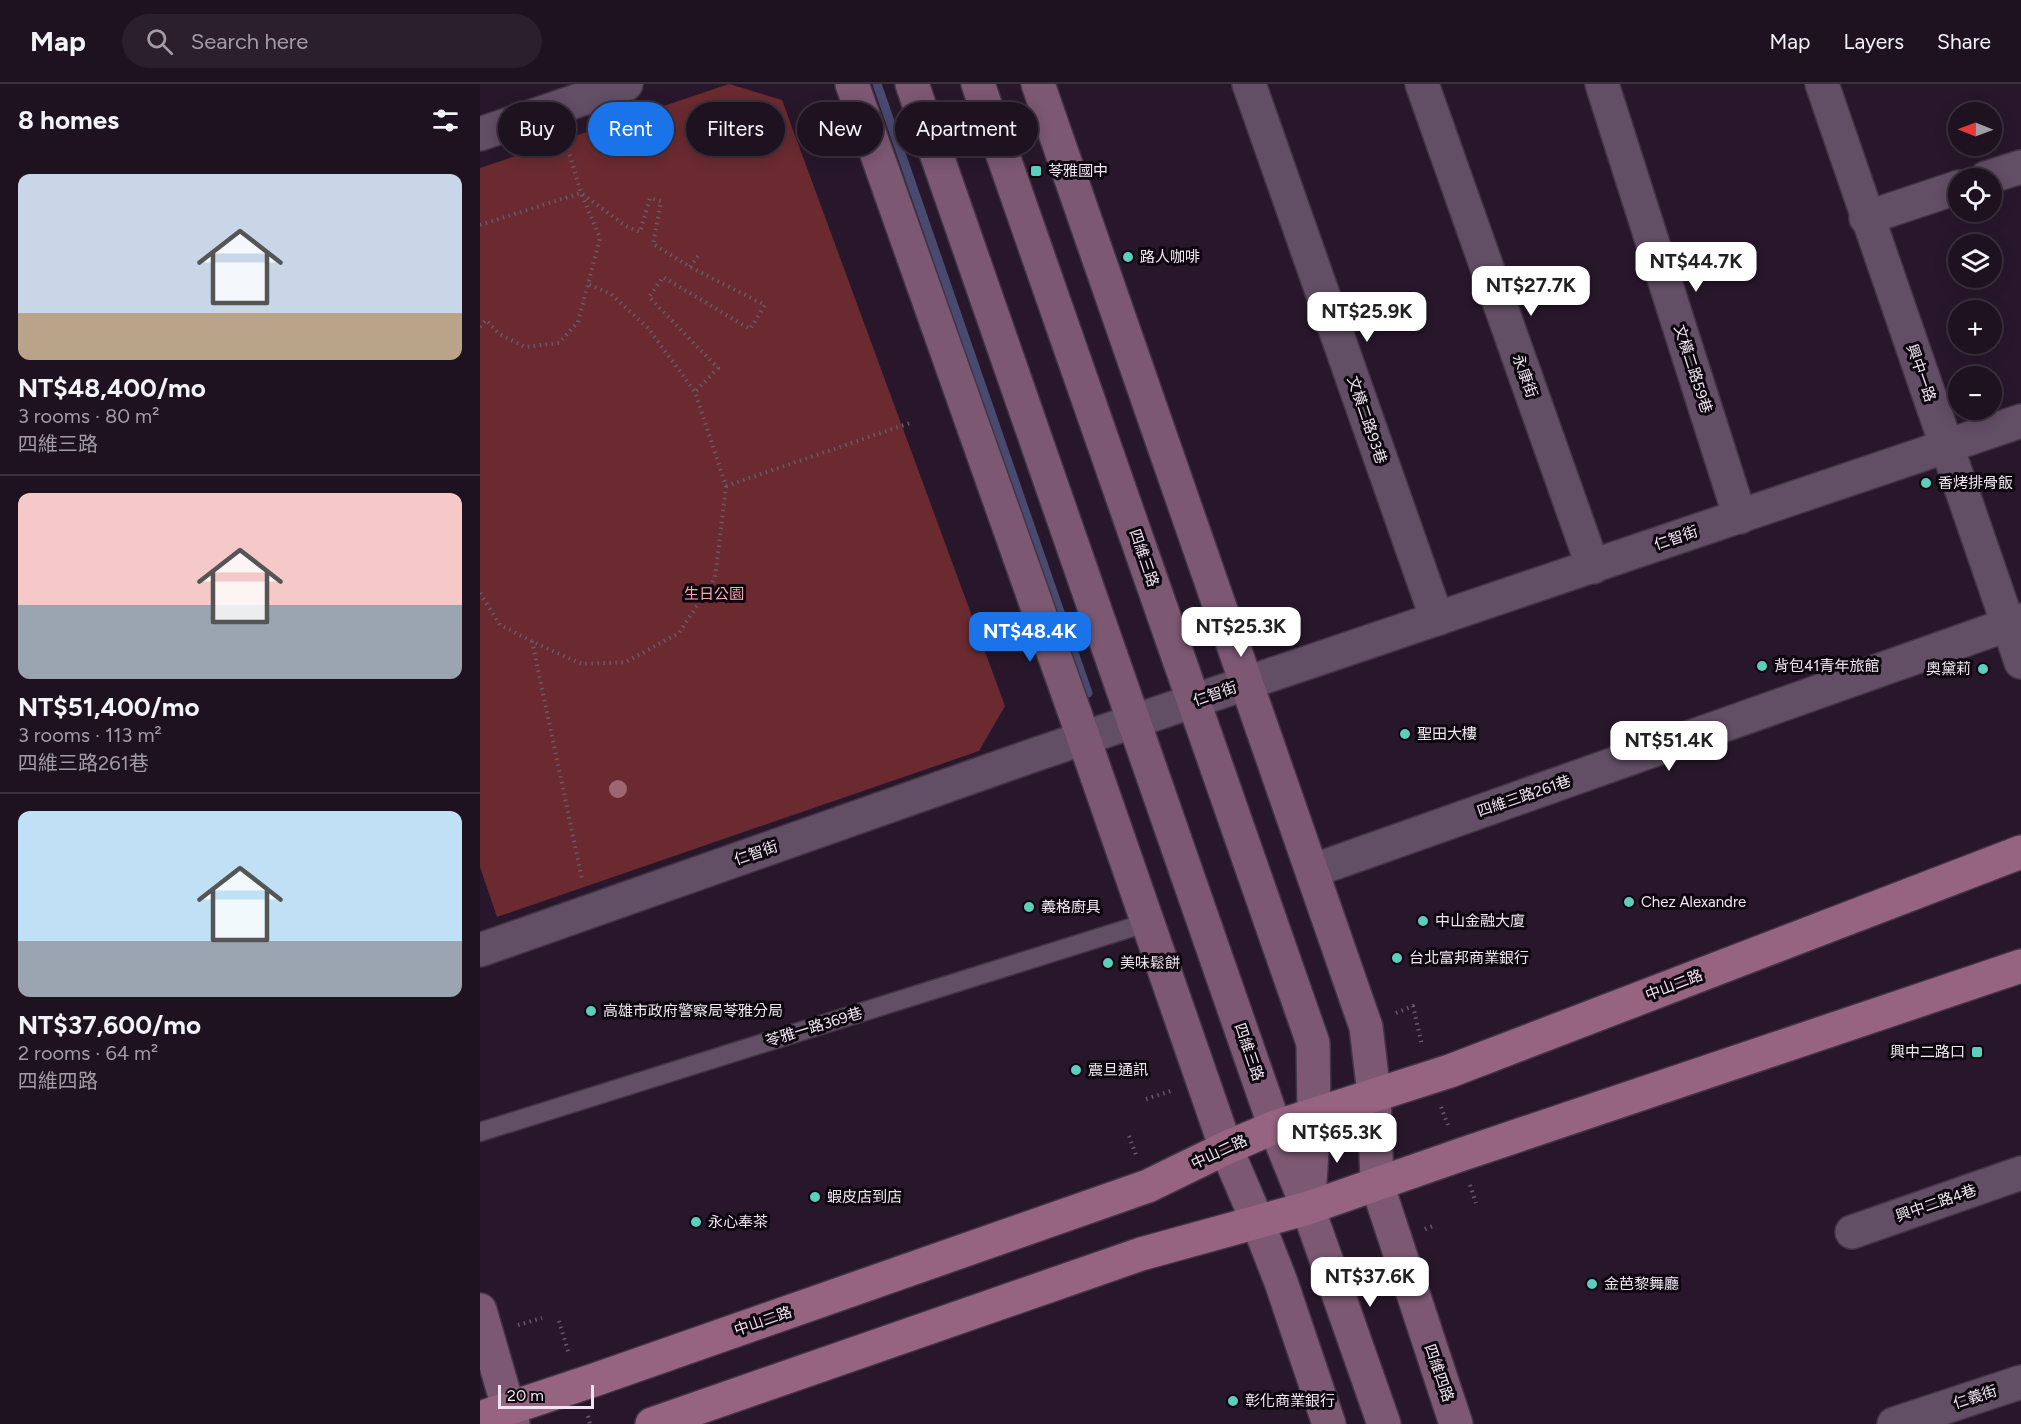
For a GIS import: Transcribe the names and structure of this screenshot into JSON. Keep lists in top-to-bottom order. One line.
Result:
{"streets":{"main road":["中山二路"],"street":["文橫二路59巷","興中一路","永康街","文橫二路93巷","仁智街","四維三路","四維三路261巷","興中二路4巷","四維四路","仁義街"],"lane":["苓雅一路369巷"]},"crossings":[["文橫二路59巷","仁智街"],["興中一路","仁智街"],["興中一路","四維三路261巷"],["永康街","仁智街"],["文橫二路93巷","仁智街"],["仁智街","四維三路"],["四維三路","中山二路"]],"parks":["生日公園"],"places":{"transit":["苓雅國中","興中二路口"],"other":["路人咖啡","香烤排骨飯","背包41青年旅館","奧黛莉","聖田大樓","Chez Alexandre","義格廚具","中山金融大廈","台北富邦商業銀行","美味鬆餅","高雄市政府警察局苓雅分局","震旦通訊","蝦皮店到店","永心奉茶","金芭黎舞廳","彰化商業銀行"]},"scale_bar":"20 m","north":"left","page":{"header":"Map","search":"Search here","nav":["Map","Layers","Share"],"heading":"8 homes","map_buttons":["+","−"],"chip":["Buy","Rent","Filters","New","Apartment"],"list":[{"name":"NT$48,400/mo","note":"3 rooms · 80 m² · 四維三路"},{"name":"NT$51,400/mo","note":"3 rooms · 113 m² · 四維三路261巷"},{"name":"NT$37,600/mo","note":"2 rooms · 64 m² · 四維四路"}],"price":["NT$44.7K","NT$27.7K","NT$25.9K","NT$25.3K","NT$48.4K","NT$51.4K","NT$65.3K","NT$37.6K"],"scale":"20 m"}}
